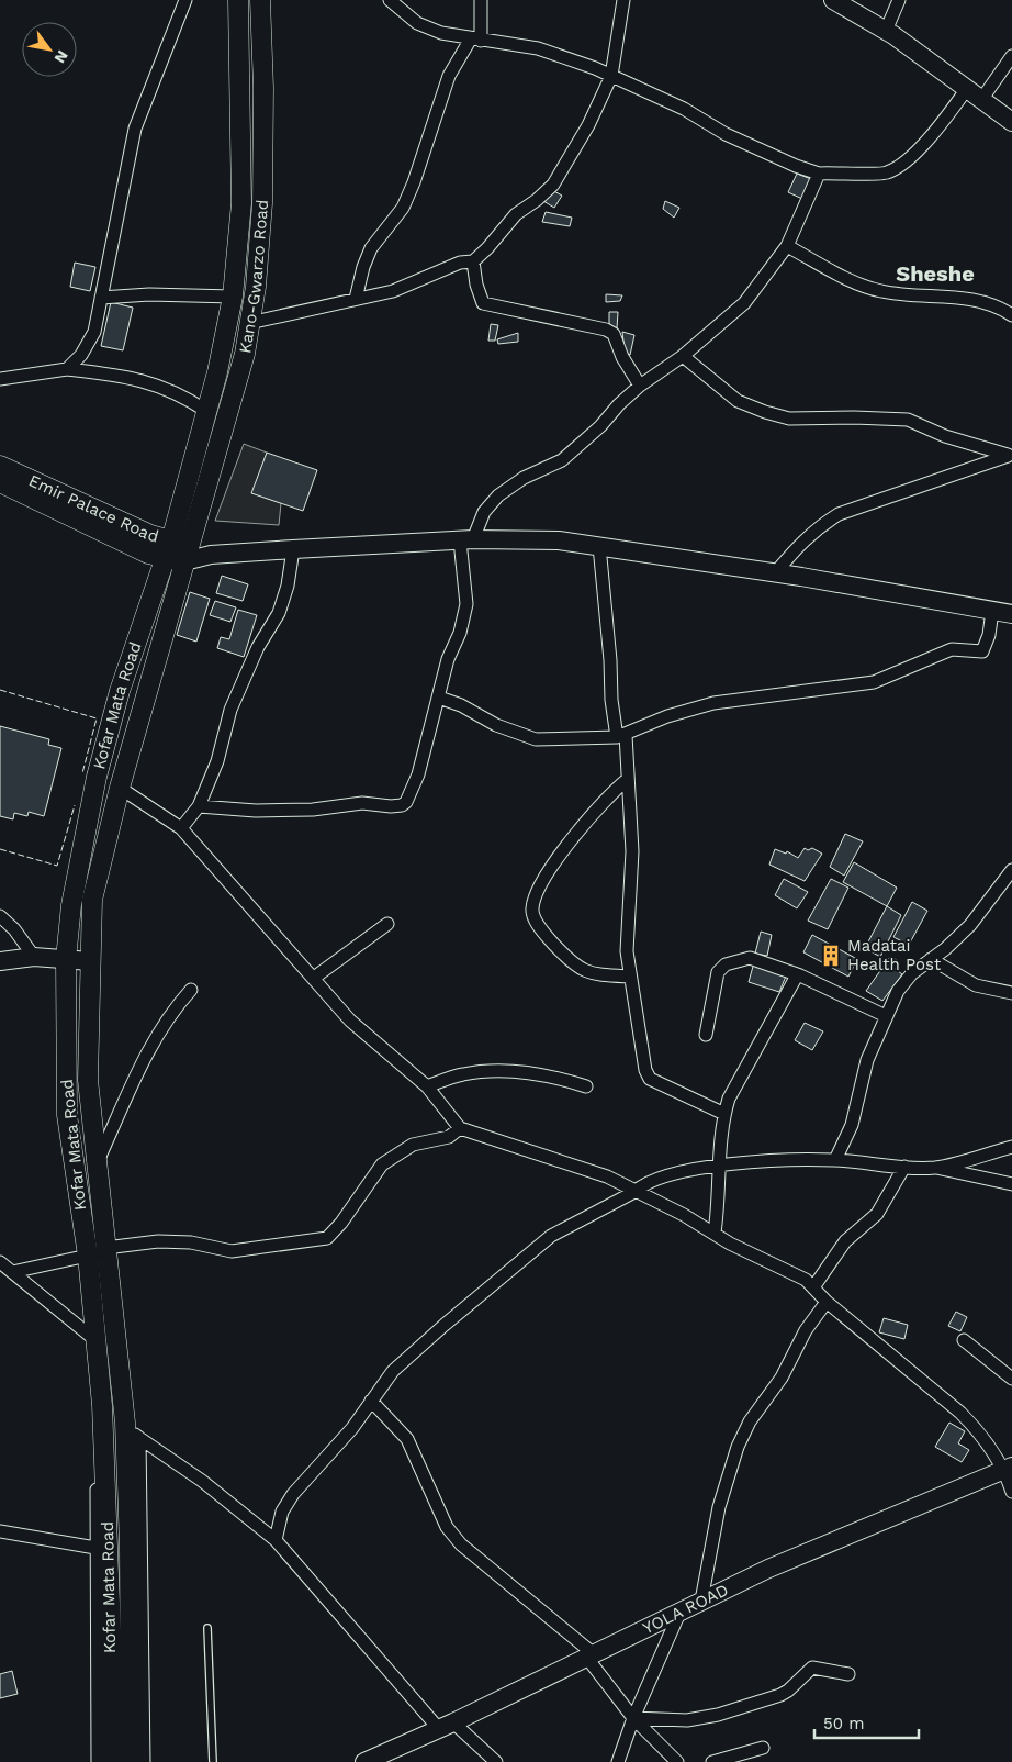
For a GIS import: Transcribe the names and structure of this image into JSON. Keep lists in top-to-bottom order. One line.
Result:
{"streets":{"main road":["Kano-Gwarzo Road","Emir Palace Road","Kofar Mata Road"],"street":["YOLA ROAD"]},"crossings":[["Kano-Gwarzo Road","Emir Palace Road"],["Kano-Gwarzo Road","Kofar Mata Road"],["Emir Palace Road","Kofar Mata Road"]],"districts":["Sheshe"],"places":{"building":["Madatai Health Post"]},"scale_bar":"50 m","north":"bottom right"}
